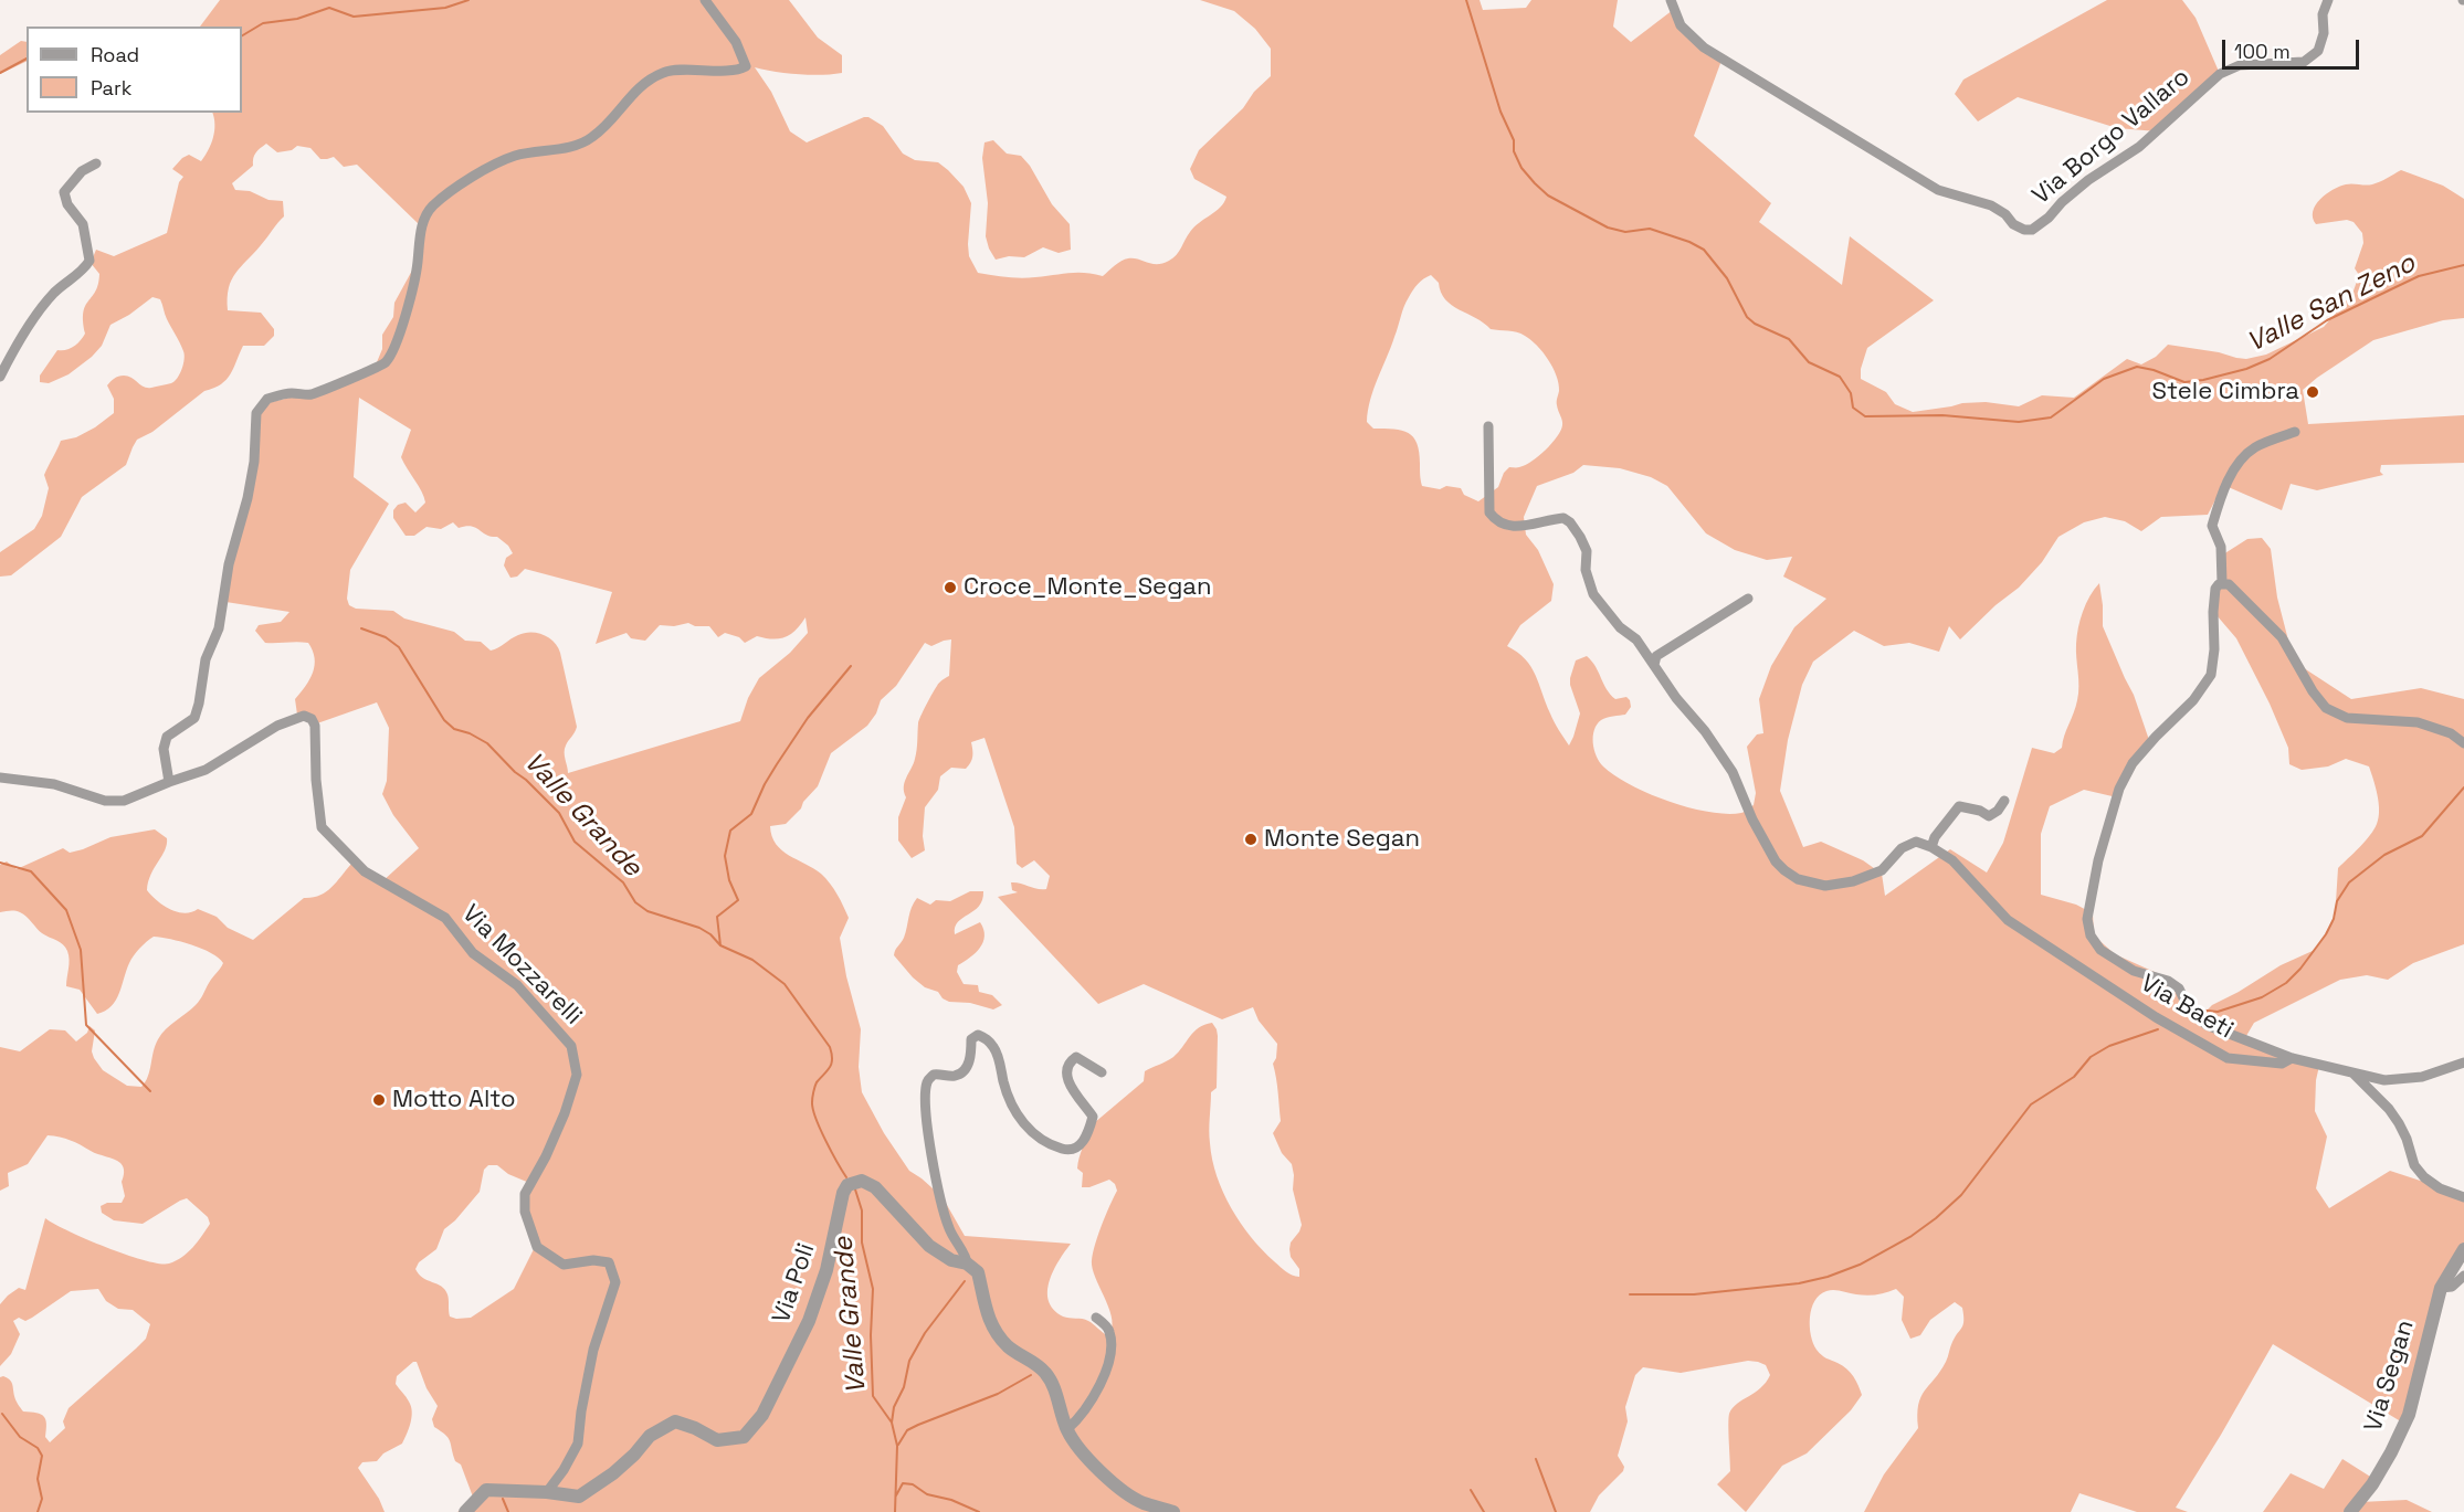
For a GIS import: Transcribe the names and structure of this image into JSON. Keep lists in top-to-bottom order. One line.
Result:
{"streets":{"street":["Via Borgo Vallaro","Via Mozzarelli","Via Baeti","Via Poli","Via Segan"]},"crossings":[["Via Mozzarelli","Via Poli"]],"water":["Valle San Zeno","Valle Grande"],"places":["Stele Cimbra","Croce_Monte_Segan","Monte Segan","Motto Alto"],"legend":["Road","Park"],"scale_bar":"100 m"}
